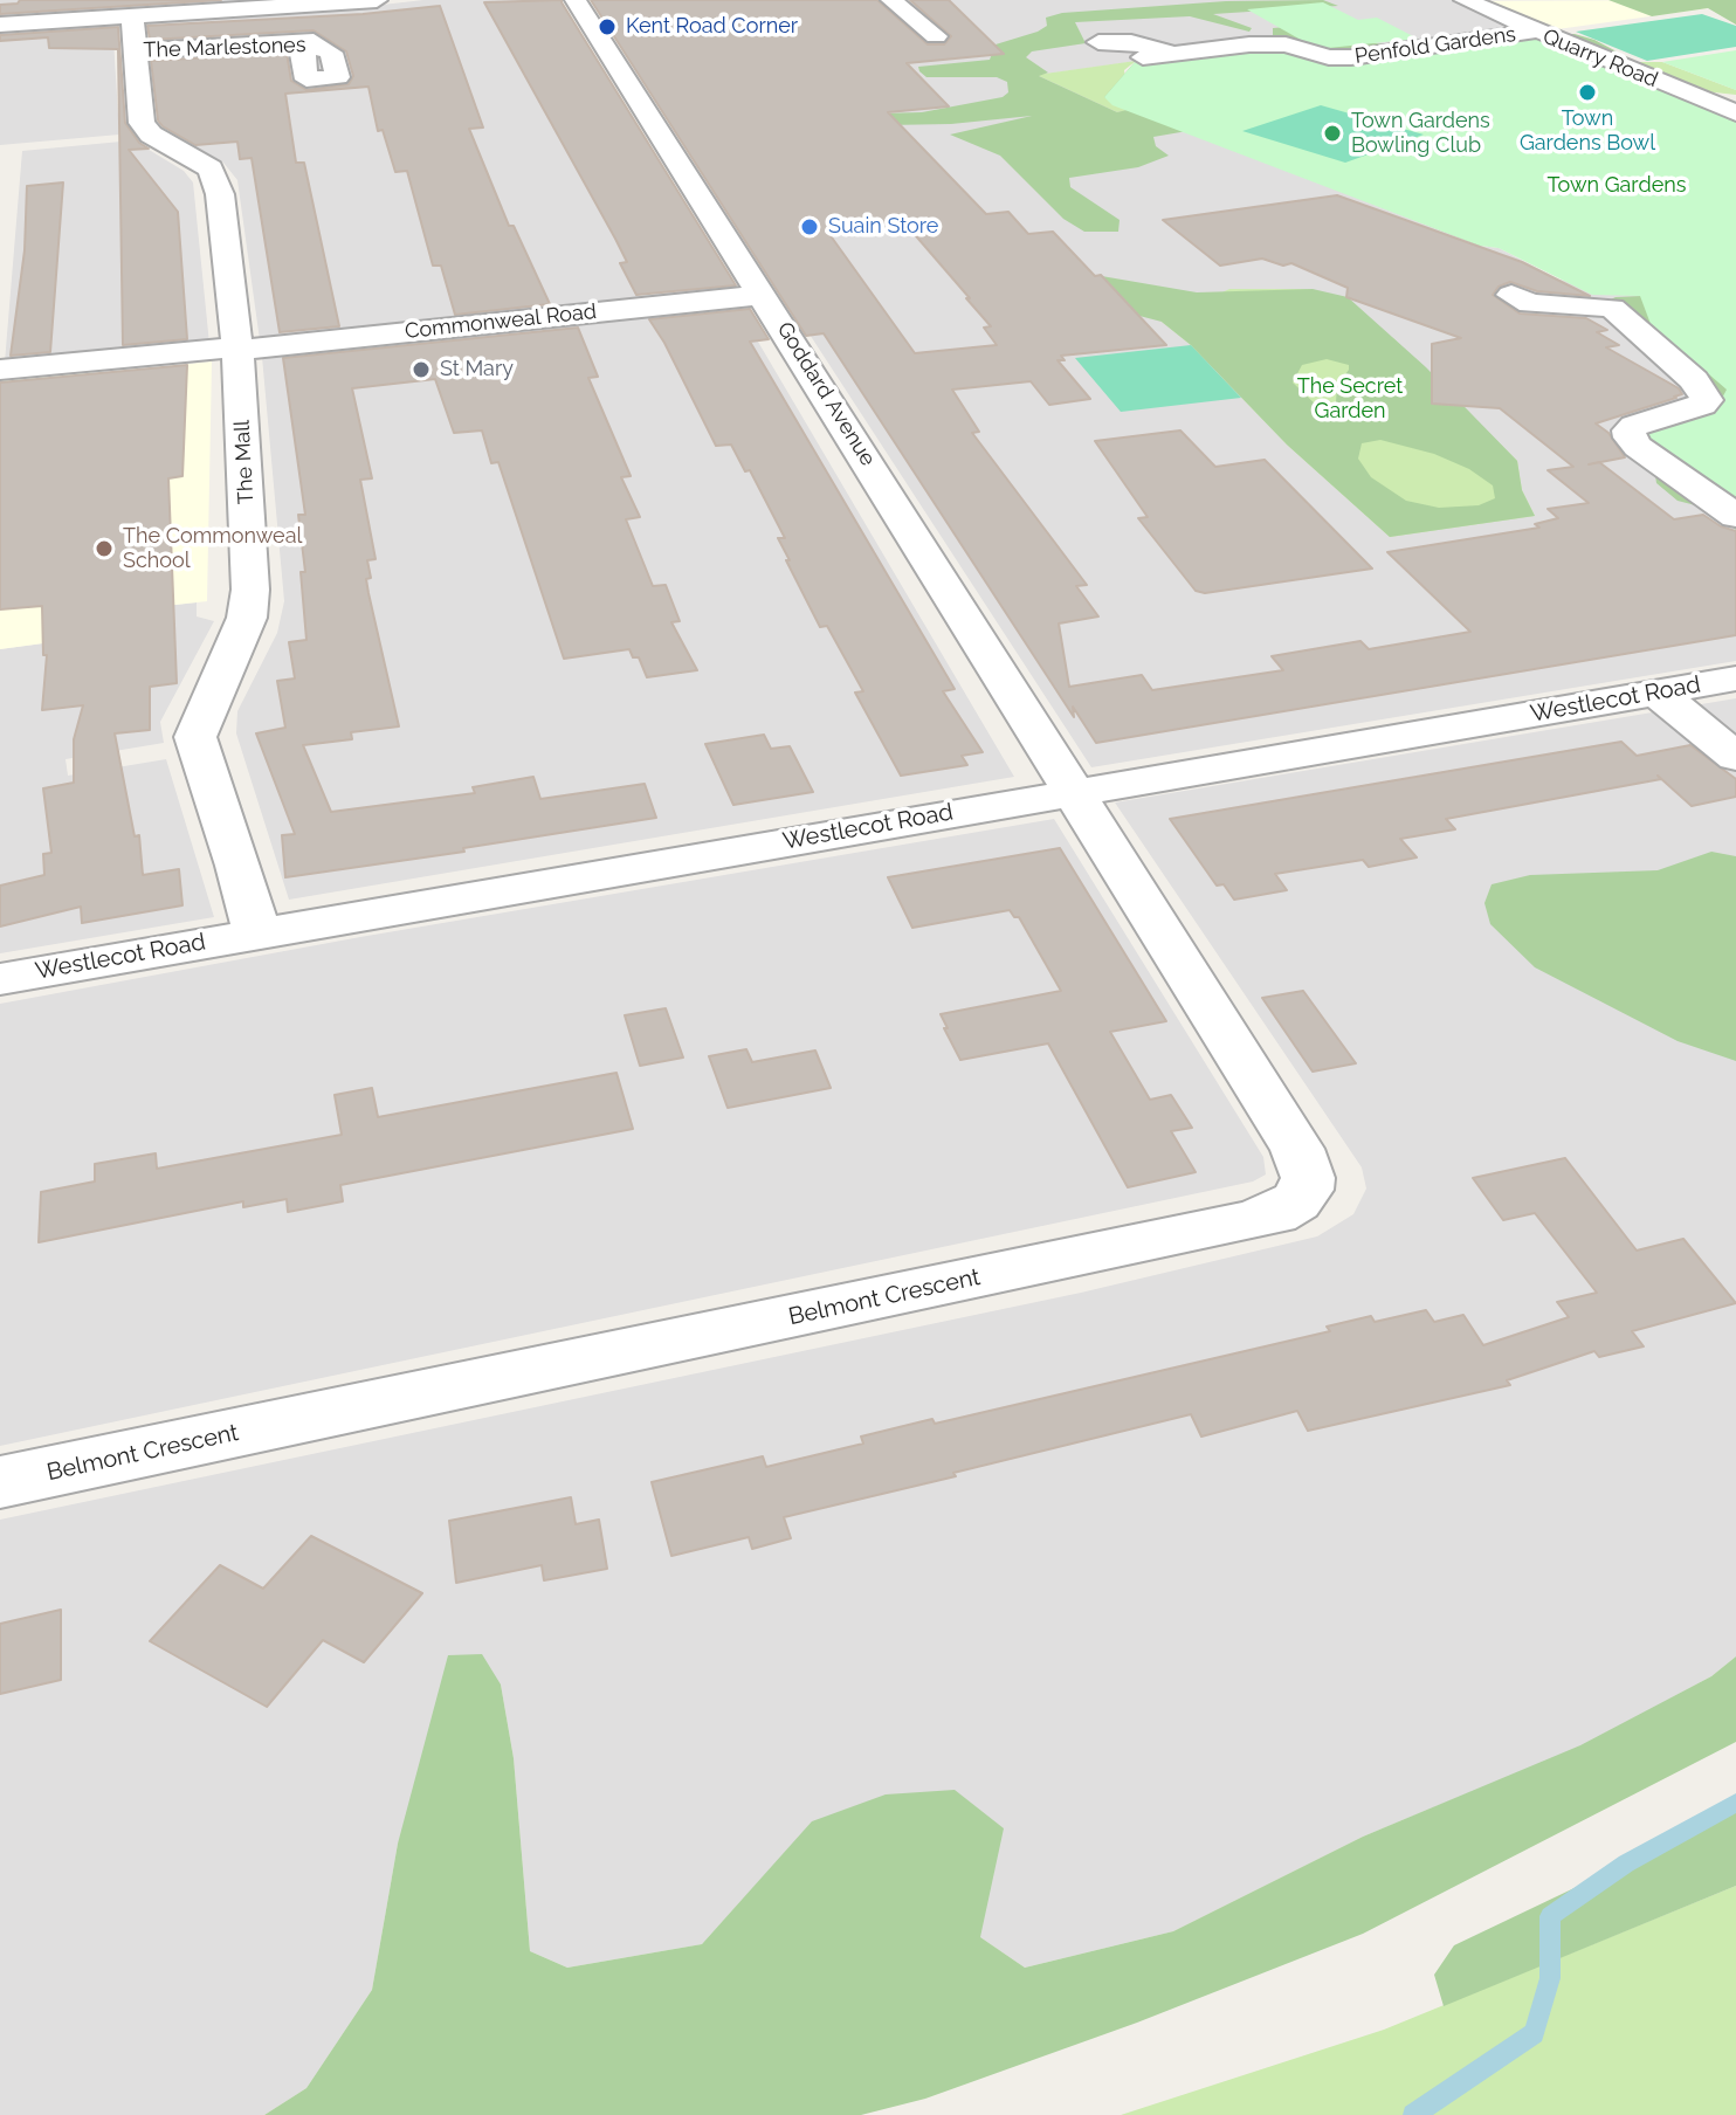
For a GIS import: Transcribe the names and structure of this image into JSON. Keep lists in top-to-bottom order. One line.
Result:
{"streets":{"street":["Penfold Gardens","The Marlestones","Quarry Road","Commonweal Road","Goddard Avenue","The Mall","Westlecot Road","Belmont Crescent"]},"crossings":[["Penfold Gardens","Quarry Road"],["The Marlestones","The Mall"],["Commonweal Road","Goddard Avenue"],["Commonweal Road","The Mall"],["Goddard Avenue","Westlecot Road"],["Goddard Avenue","Belmont Crescent"],["The Mall","Westlecot Road"],["Westlecot Road","Belmont Crescent"]],"parks":["Town Gardens","The Secret Garden"],"places":["Kent Road Corner","Town Gardens Bowl","Town Gardens Bowling Club","Suain Store","St Mary","The Commonweal School"]}
